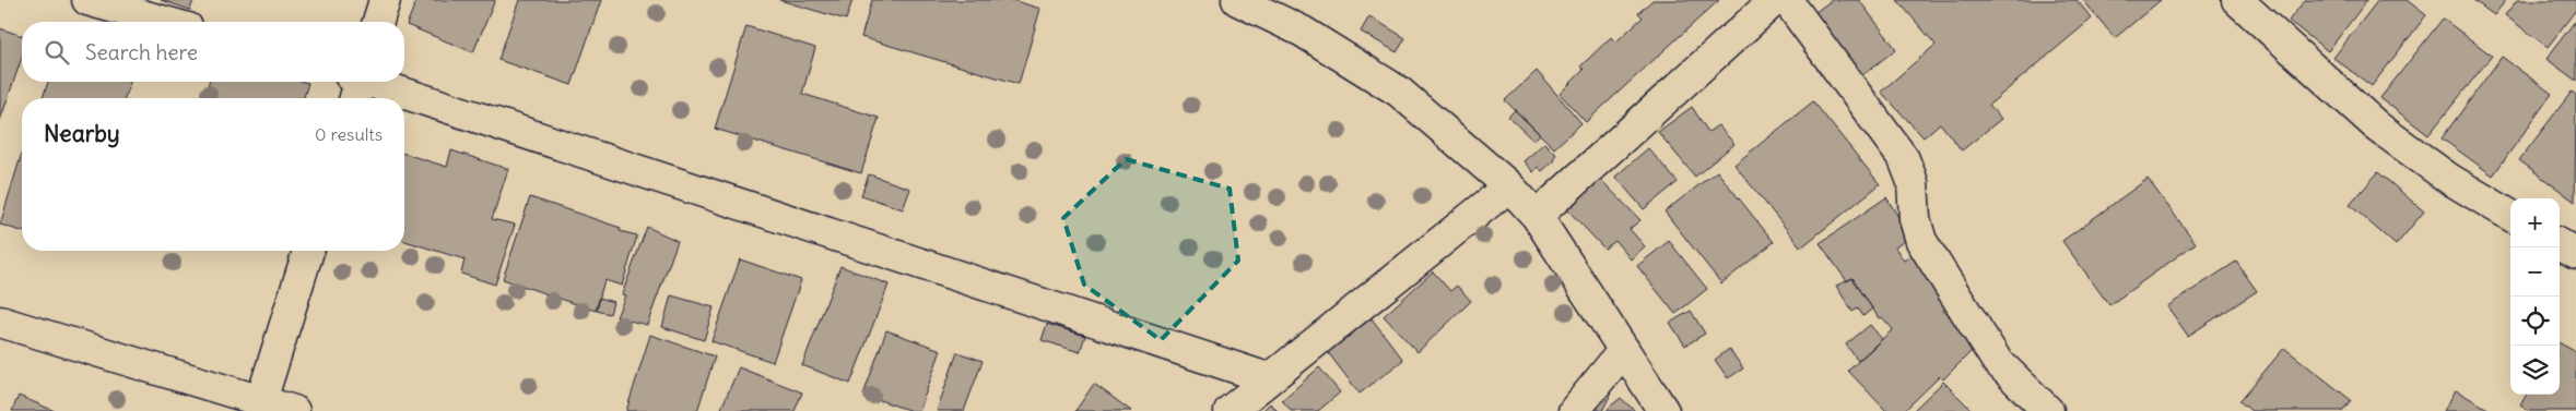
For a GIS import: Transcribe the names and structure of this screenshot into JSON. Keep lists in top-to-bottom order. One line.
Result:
{"page":{"search":"Search here","heading":["Nearby","0 results"],"map_buttons":["+","−"]}}
